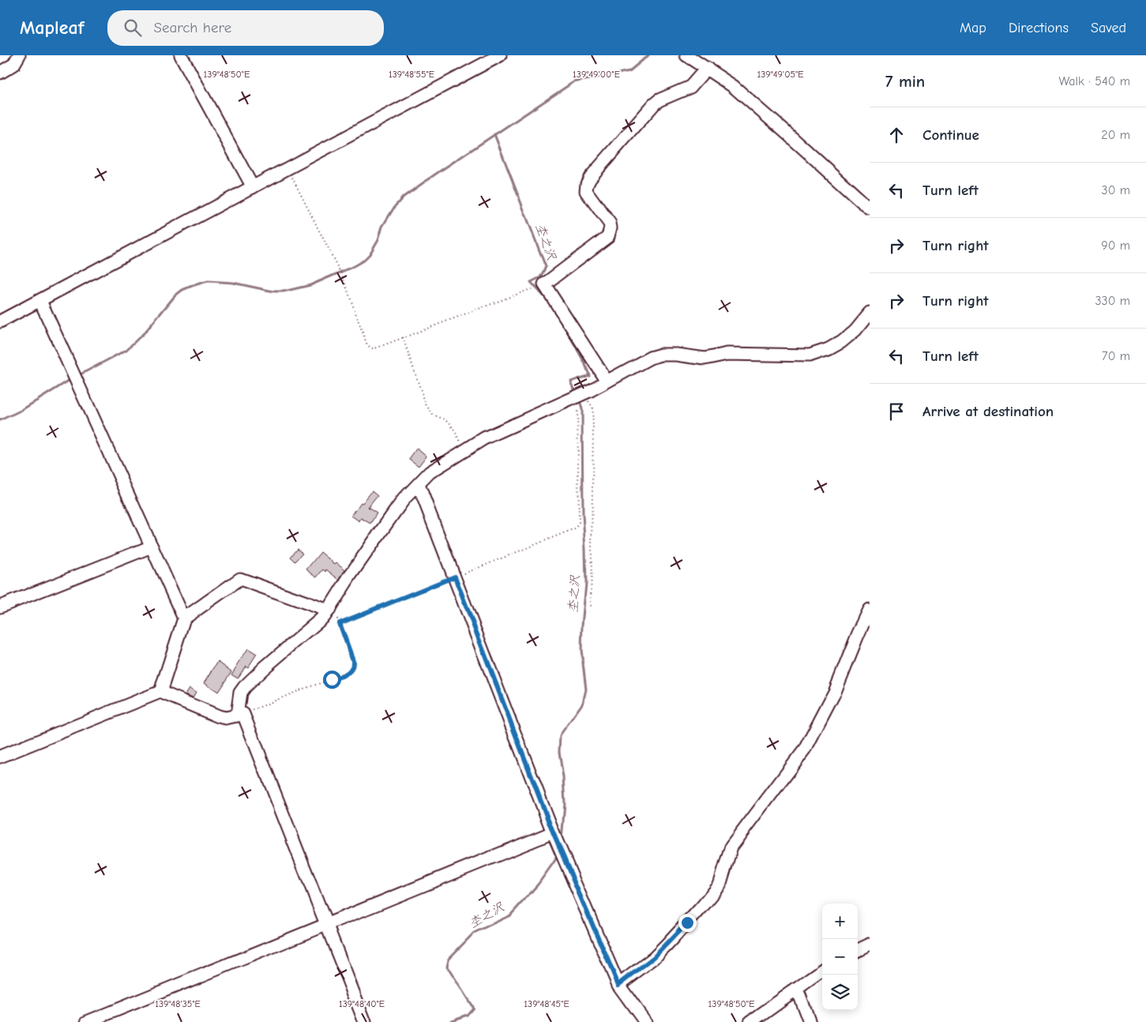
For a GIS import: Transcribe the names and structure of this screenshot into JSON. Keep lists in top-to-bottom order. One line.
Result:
{"water":["杢之沢"],"page":{"header":"Mapleaf","search":"Search here","nav":["Map","Directions","Saved"],"heading":["7 min","Walk · 540 m"],"list":[["Continue","20 m"],["Turn left","30 m"],["Turn right","90 m"],["Turn right","330 m"],["Turn left","70 m"],"Arrive at destination"],"map_buttons":["+","−"]},"coordinates":["139°48'50\"E","139°48'55\"E","139°49'00\"E","139°49'05\"E","139°48'35\"E","139°48'40\"E","139°48'45\"E"]}
